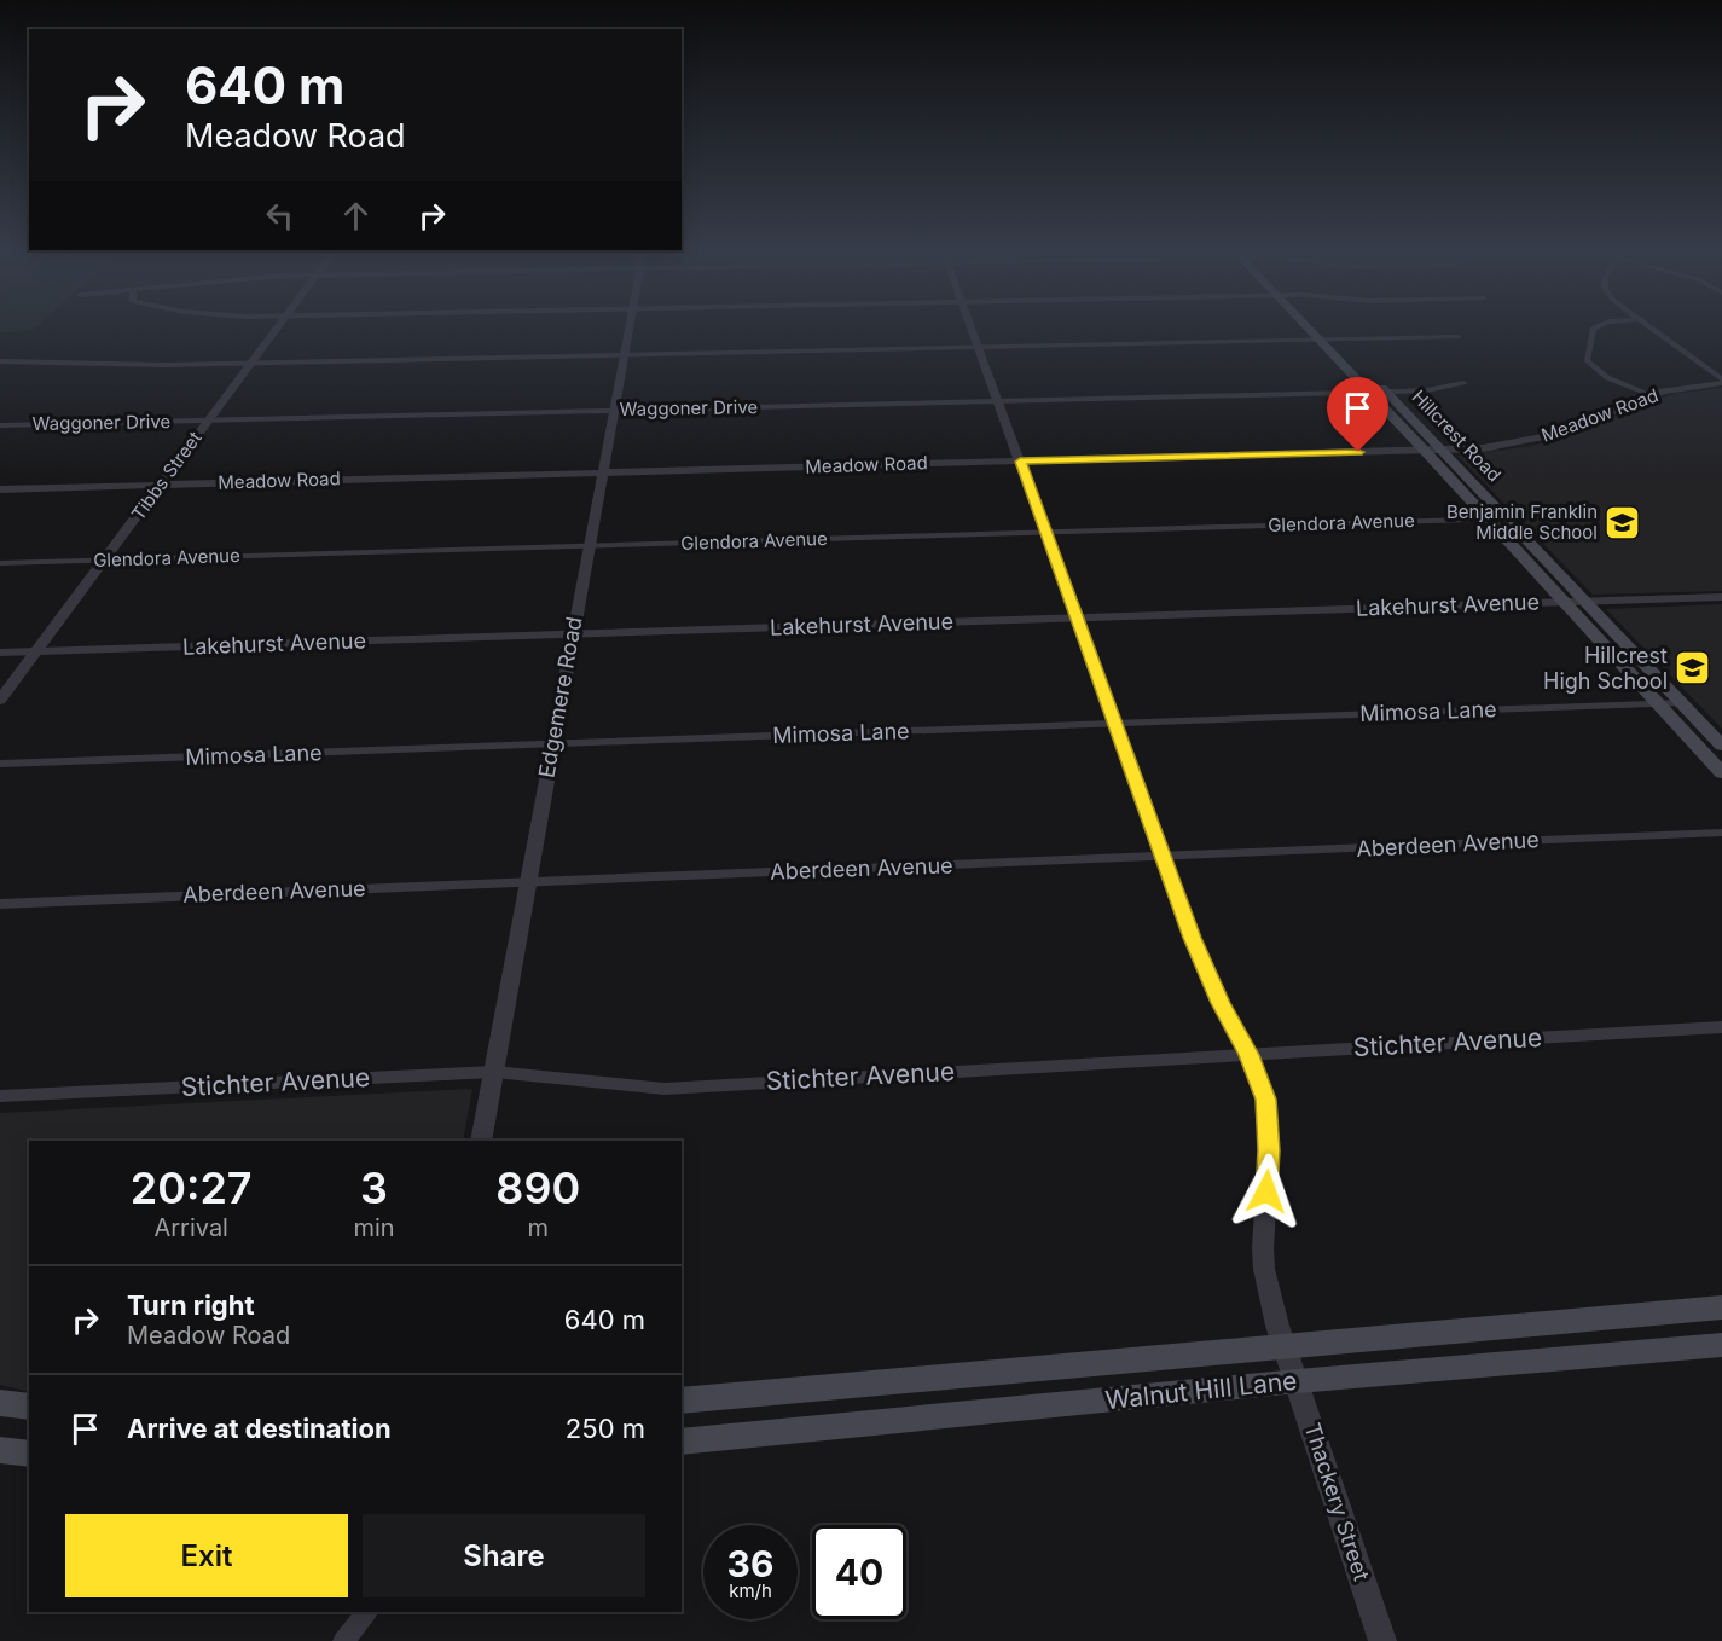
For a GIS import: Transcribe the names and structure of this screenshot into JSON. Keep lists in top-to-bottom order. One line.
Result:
{"streets":{"main road":["Hillcrest Road","Walnut Hill Lane"],"street":["Waggoner Drive","Meadow Road","Tibbs Street","Glendora Avenue","Lakehurst Avenue","Edgemere Road","Mimosa Lane","Aberdeen Avenue","Stichter Avenue","Thackery Street"]},"crossings":[["Waggoner Drive","Hillcrest Road"],["Waggoner Drive","Tibbs Street"],["Waggoner Drive","Edgemere Road"],["Waggoner Drive","Thackery Street"],["Meadow Road","Hillcrest Road"],["Meadow Road","Tibbs Street"],["Meadow Road","Edgemere Road"],["Meadow Road","Thackery Street"],["Hillcrest Road","Glendora Avenue"],["Hillcrest Road","Lakehurst Avenue"],["Hillcrest Road","Mimosa Lane"],["Tibbs Street","Glendora Avenue"],["Tibbs Street","Lakehurst Avenue"],["Glendora Avenue","Edgemere Road"],["Glendora Avenue","Thackery Street"],["Lakehurst Avenue","Edgemere Road"],["Lakehurst Avenue","Thackery Street"],["Edgemere Road","Mimosa Lane"],["Edgemere Road","Aberdeen Avenue"],["Edgemere Road","Stichter Avenue"],["Mimosa Lane","Thackery Street"],["Aberdeen Avenue","Thackery Street"],["Stichter Avenue","Thackery Street"],["Walnut Hill Lane","Thackery Street"]],"places":{"school or university":["Benjamin Franklin Middle School","Hillcrest High School"]},"page":{"turn":["640 m","Meadow Road"],"eta":["20:27","Arrival","3","min","890","m"],"list":[{"name":"Turn right","note":"Meadow Road","value":"640 m"},{"name":"Arrive at destination","value":"250 m"}],"buttons":["Exit","Share"],"speed":"36 km/h","limit":"40"}}
